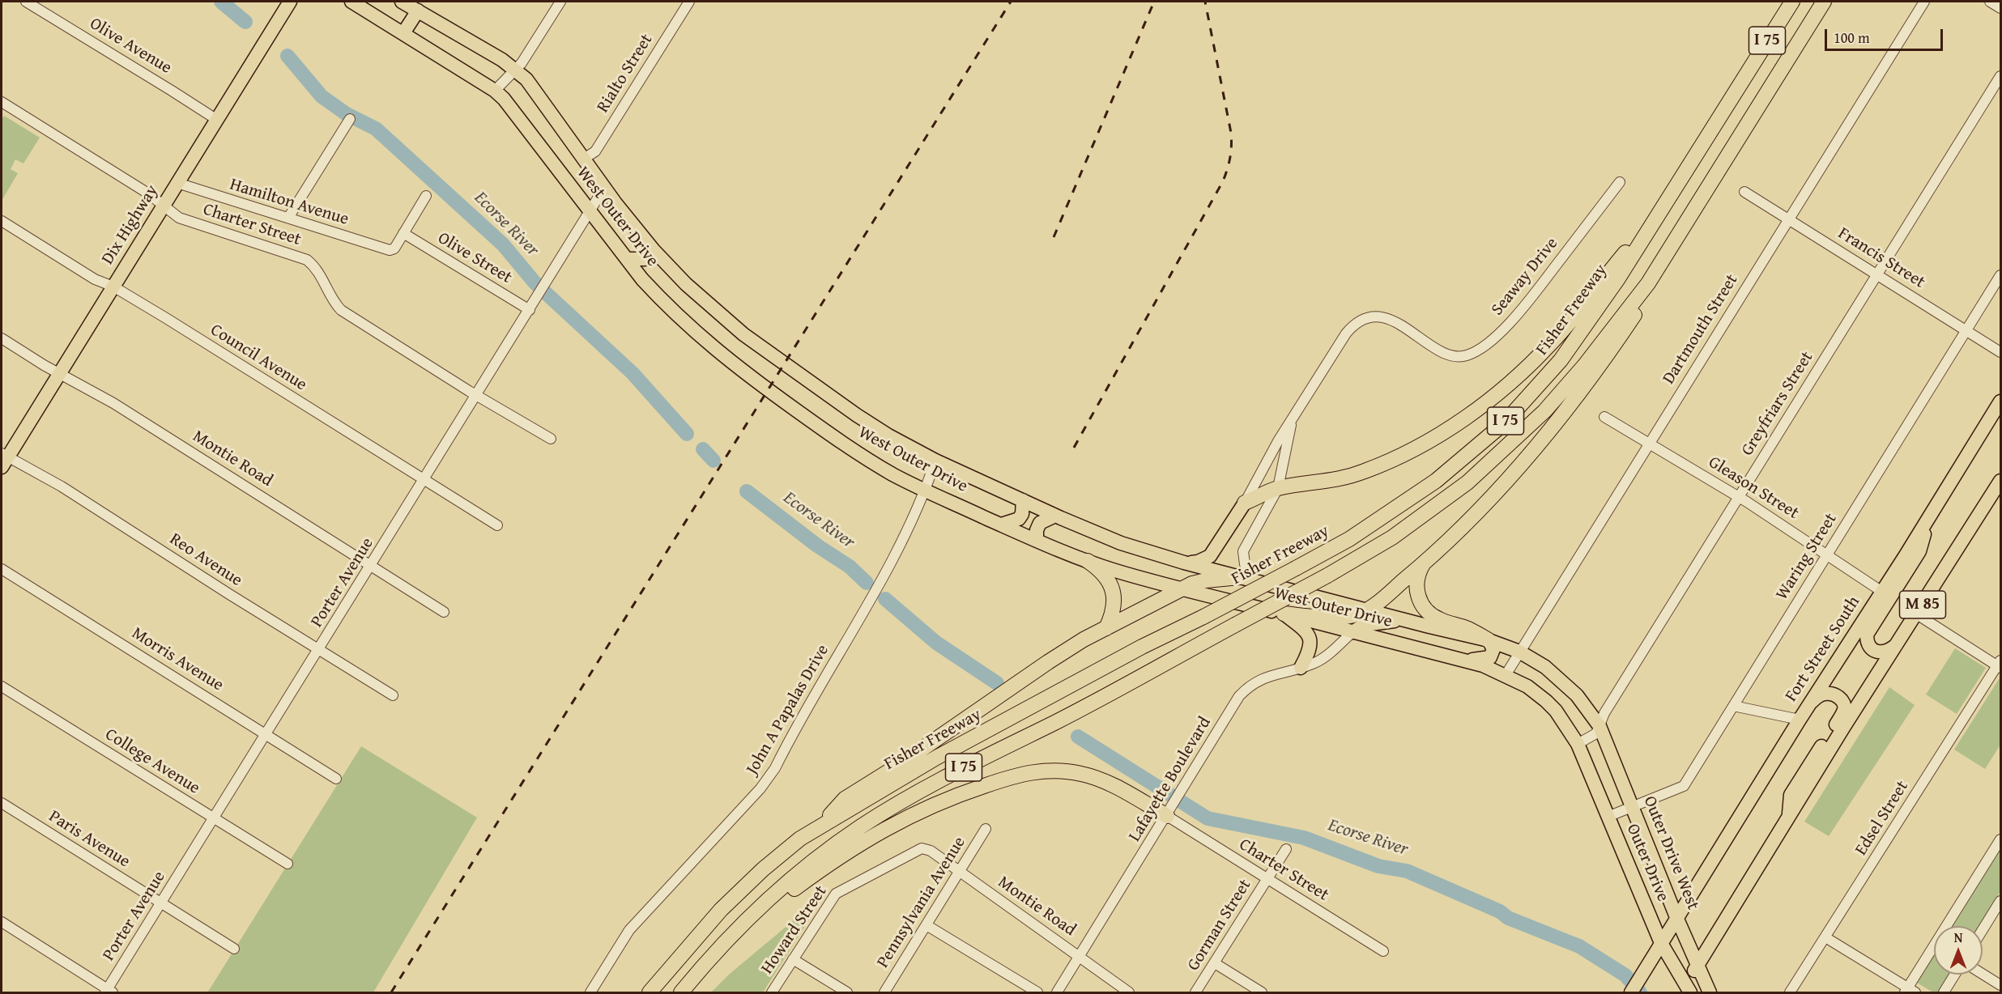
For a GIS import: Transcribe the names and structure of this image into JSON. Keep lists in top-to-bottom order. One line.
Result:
{"streets":{"highway":["I 75","Fisher Freeway"],"main road":["West Outer Drive","Dix Highway","M 85","Fort Street South","Outer Drive West","Outer Drive"],"street":["Olive Avenue","Rialto Street","Hamilton Avenue","Charter Street","Olive Street","Francis Street","Seaway Drive","Dartmouth Street","Council Avenue","Greyfriars Street","Montie Road","Gleason Street","Waring Street","Reo Avenue","Porter Avenue","Morris Avenue","John A Papalas Drive","College Avenue","Lafayette Boulevard","Edsel Street","Paris Avenue","Pennsylvania Avenue","Gorman Street","Howard Street"]},"crossings":[["Olive Avenue","Dix Highway"],["Rialto Street","West Outer Drive"],["Hamilton Avenue","Dix Highway"],["Hamilton Avenue","Olive Street"],["West Outer Drive","Seaway Drive"],["West Outer Drive","Dartmouth Street"],["West Outer Drive","Greyfriars Street"],["West Outer Drive","Porter Avenue"],["West Outer Drive","John A Papalas Drive"],["West Outer Drive","Lafayette Boulevard"],["West Outer Drive","Outer Drive West"],["West Outer Drive","Outer Drive"],["Dix Highway","Charter Street"],["Dix Highway","Council Avenue"],["Dix Highway","Montie Road"],["Dix Highway","Reo Avenue"],["Charter Street","Porter Avenue"],["Charter Street","Lafayette Boulevard"],["Charter Street","Gorman Street"],["Olive Street","Porter Avenue"],["Francis Street","Dartmouth Street"],["Francis Street","Greyfriars Street"],["Francis Street","Waring Street"],["Dartmouth Street","Gleason Street"],["Council Avenue","Porter Avenue"],["Greyfriars Street","Gleason Street"],["Greyfriars Street","Outer Drive West"],["Greyfriars Street","Outer Drive"],["Montie Road","Porter Avenue"],["Montie Road","Lafayette Boulevard"],["Montie Road","Pennsylvania Avenue"],["Montie Road","Howard Street"],["Gleason Street","Waring Street"],["Gleason Street","Fort Street South"],["Waring Street","Outer Drive West"],["Waring Street","Outer Drive"],["Reo Avenue","Porter Avenue"],["Porter Avenue","Morris Avenue"],["Porter Avenue","College Avenue"],["Porter Avenue","Paris Avenue"],["M 85","Fort Street South"],["M 85","Outer Drive West"],["M 85","Outer Drive"],["Fort Street South","Outer Drive West"]],"water":["Ecorse River"],"scale_bar":"100 m","north":"top"}
